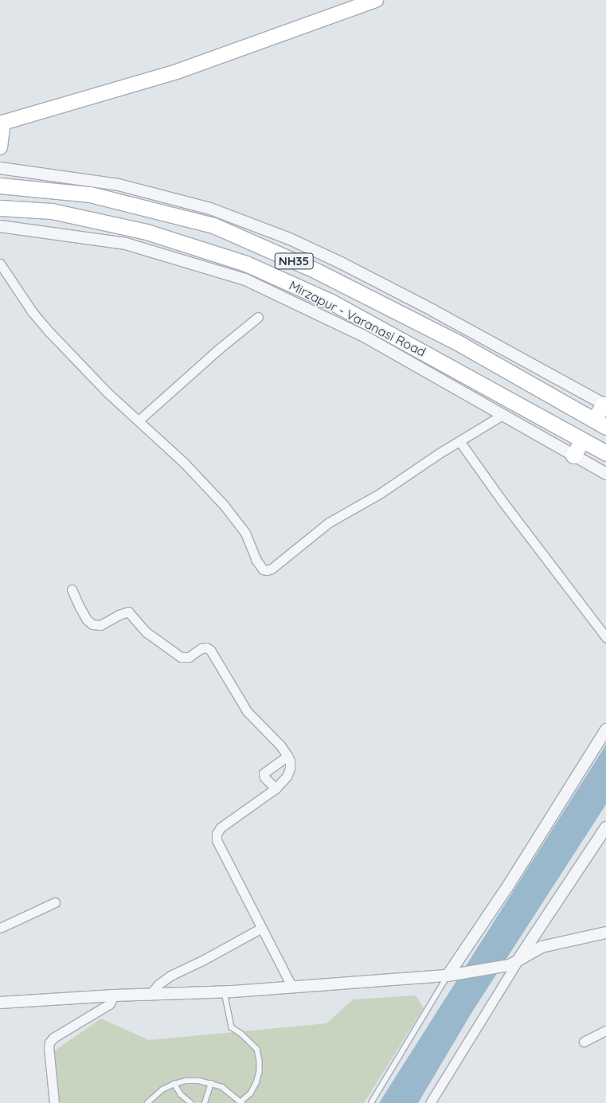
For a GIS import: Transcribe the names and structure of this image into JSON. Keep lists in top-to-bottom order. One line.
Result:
{"streets":{"highway":["NH35","Mirzapur - Varanasi Road"]}}
